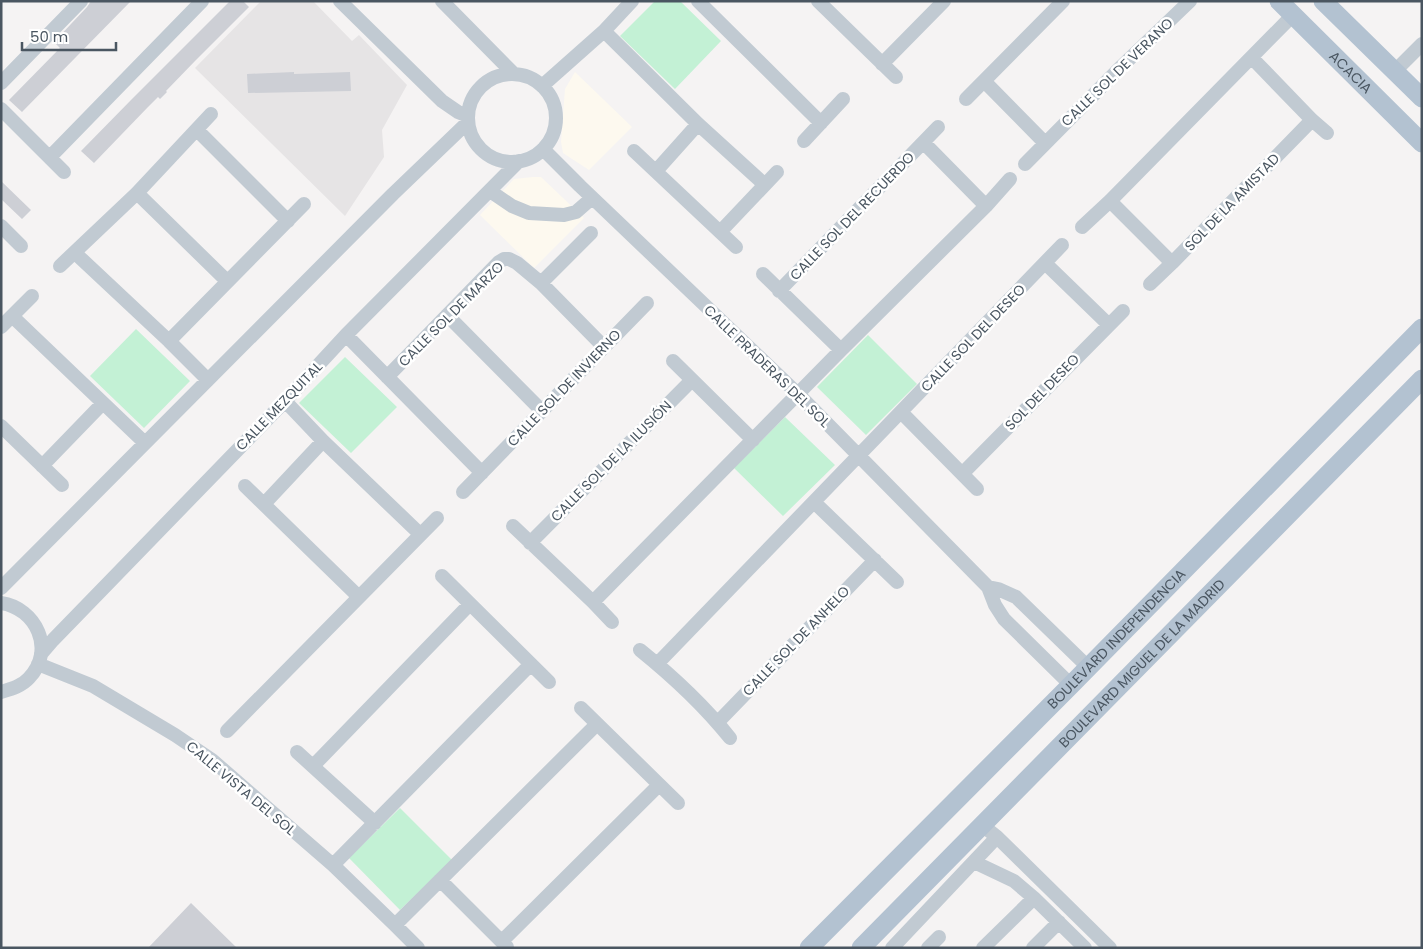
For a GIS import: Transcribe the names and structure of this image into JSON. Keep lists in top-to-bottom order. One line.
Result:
{"streets":{"main road":["ACACIA","BOULEVARD INDEPENDENCIA","BOULEVARD MIGUEL DE LA MADRID"],"street":["CALLE SOL DE VERANO","SOL DE LA AMISTAD","CALLE SOL DEL RECUERDO","CALLE SOL DE MARZO","CALLE SOL DEL DESEO","CALLE PRADERAS DEL SOL","CALLE SOL DE INVIERNO","SOL DEL DESEO","CALLE MEZQUITAL","CALLE SOL DE LA ILUSIÓN","CALLE SOL DE ANHELO","CALLE VISTA DEL SOL"]},"crossings":[["CALLE SOL DE MARZO","CALLE SOL DE INVIERNO"],["CALLE SOL DEL DESEO","CALLE PRADERAS DEL SOL"],["CALLE PRADERAS DEL SOL","CALLE MEZQUITAL"],["CALLE MEZQUITAL","CALLE VISTA DEL SOL"]],"scale_bar":"50 m"}
